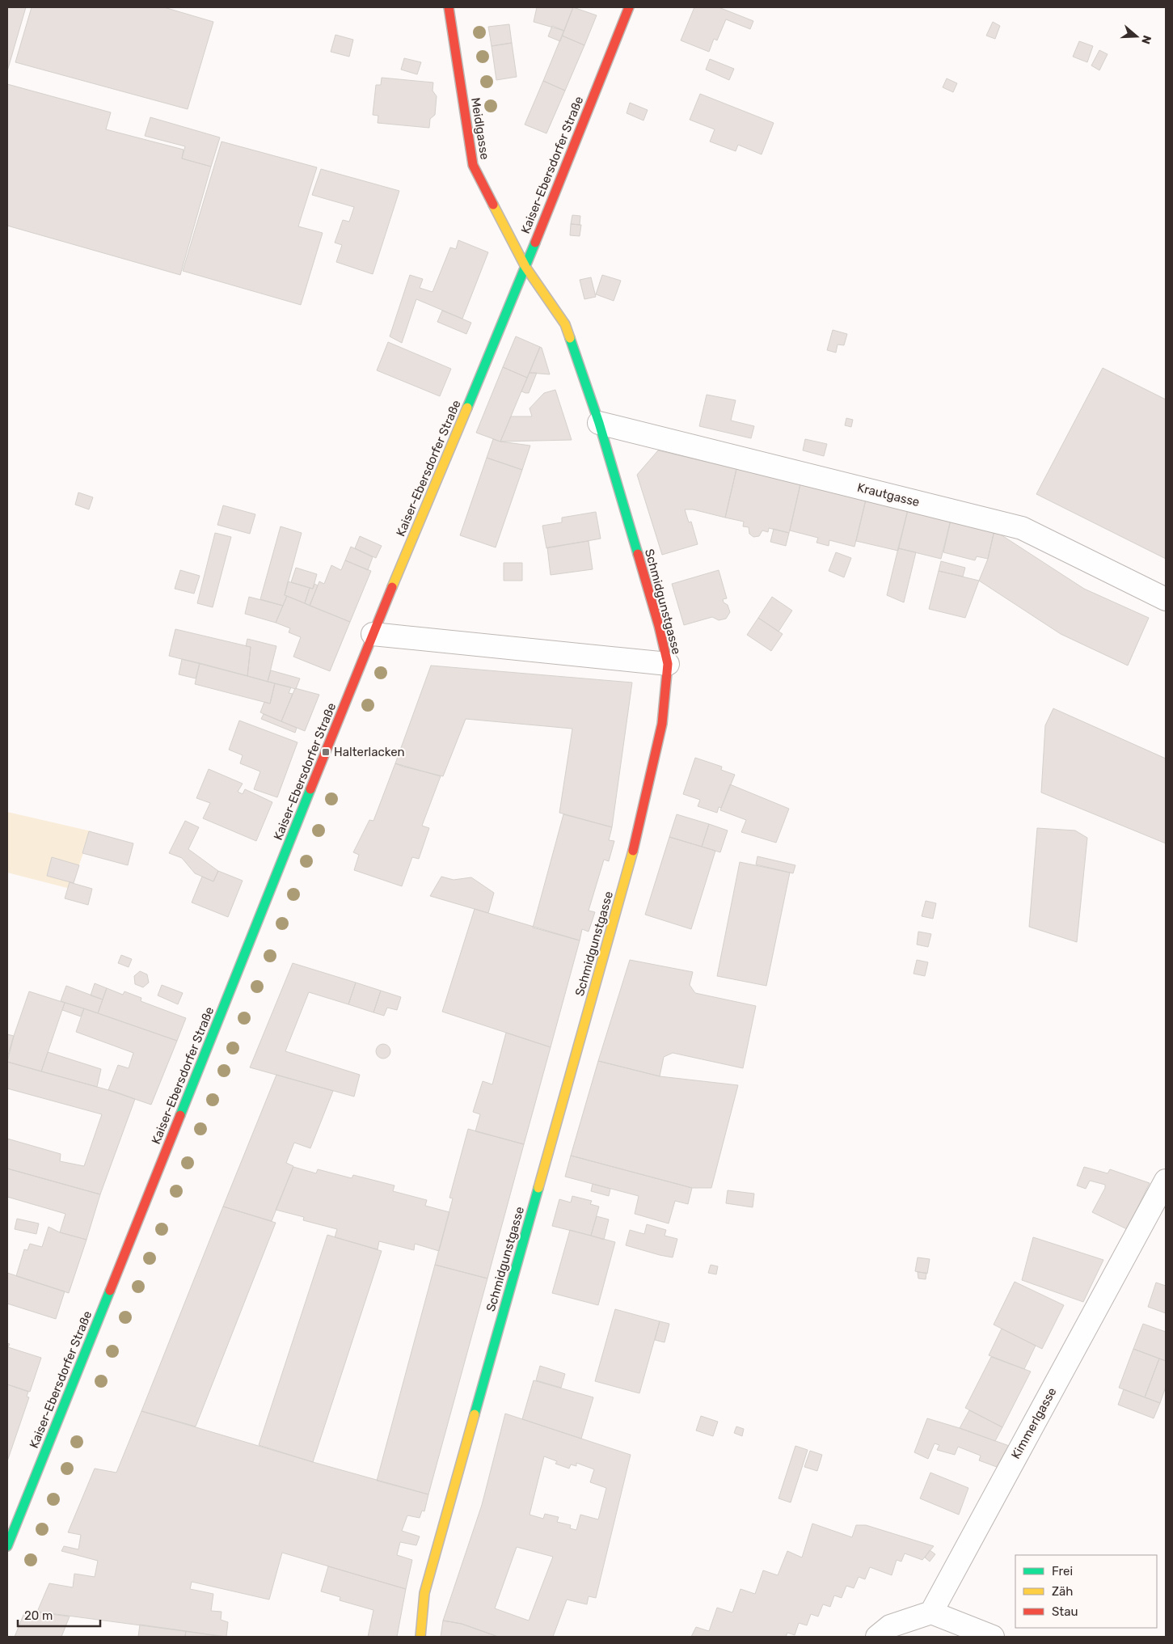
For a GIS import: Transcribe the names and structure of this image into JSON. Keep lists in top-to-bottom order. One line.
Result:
{"streets":{"street":["Meidlgasse","Kaiser-Ebersdorfer Straße","Krautgasse","Schmidgunstgasse","Kimmerlgasse"]},"crossings":[["Meidlgasse","Kaiser-Ebersdorfer Straße"],["Meidlgasse","Schmidgunstgasse"],["Kaiser-Ebersdorfer Straße","Schmidgunstgasse"],["Krautgasse","Schmidgunstgasse"]],"places":{"transit":["Halterlacken"]},"legend":["Frei","Zäh","Stau"],"scale_bar":"20 m","north":"right"}
